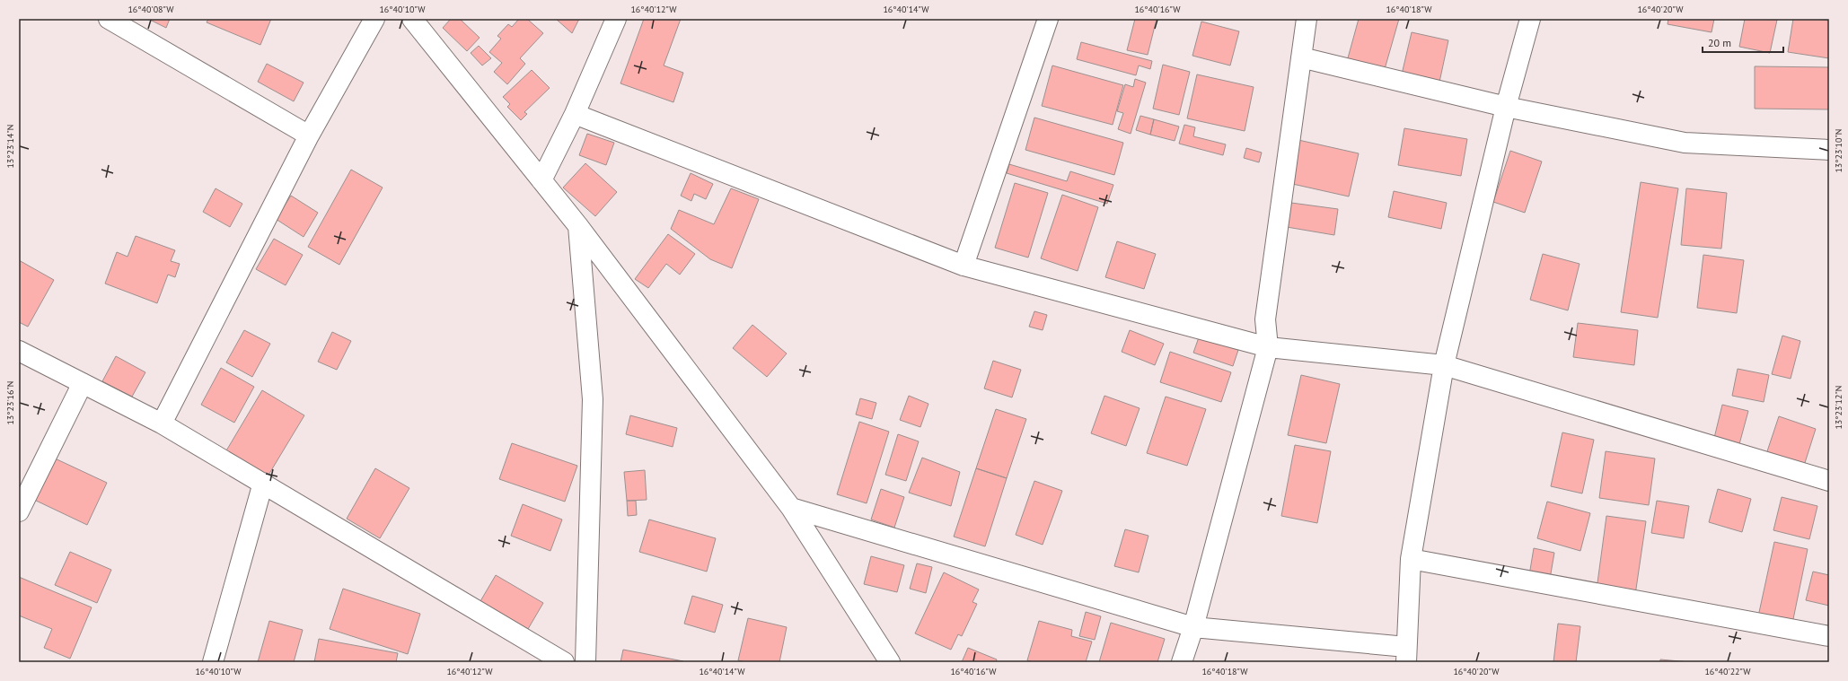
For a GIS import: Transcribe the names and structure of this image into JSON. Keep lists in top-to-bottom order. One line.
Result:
{"scale_bar":"20 m","coordinates":["16°40'08\"W","16°40'10\"W","16°40'12\"W","16°40'14\"W","16°40'16\"W","16°40'18\"W","16°40'20\"W","13°23'14\"N","13°23'10\"N","13°23'16\"N","13°23'12\"N","16°40'22\"W"]}
